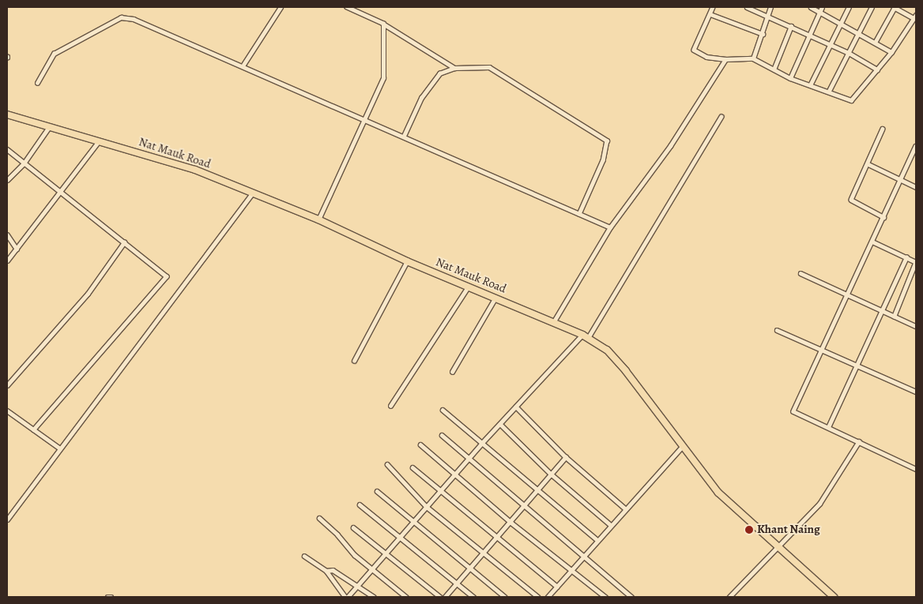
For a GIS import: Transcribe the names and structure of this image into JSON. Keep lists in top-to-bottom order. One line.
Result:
{"streets":{"highway":["Nat Mauk Road"]},"places":["Khant Naing"]}
